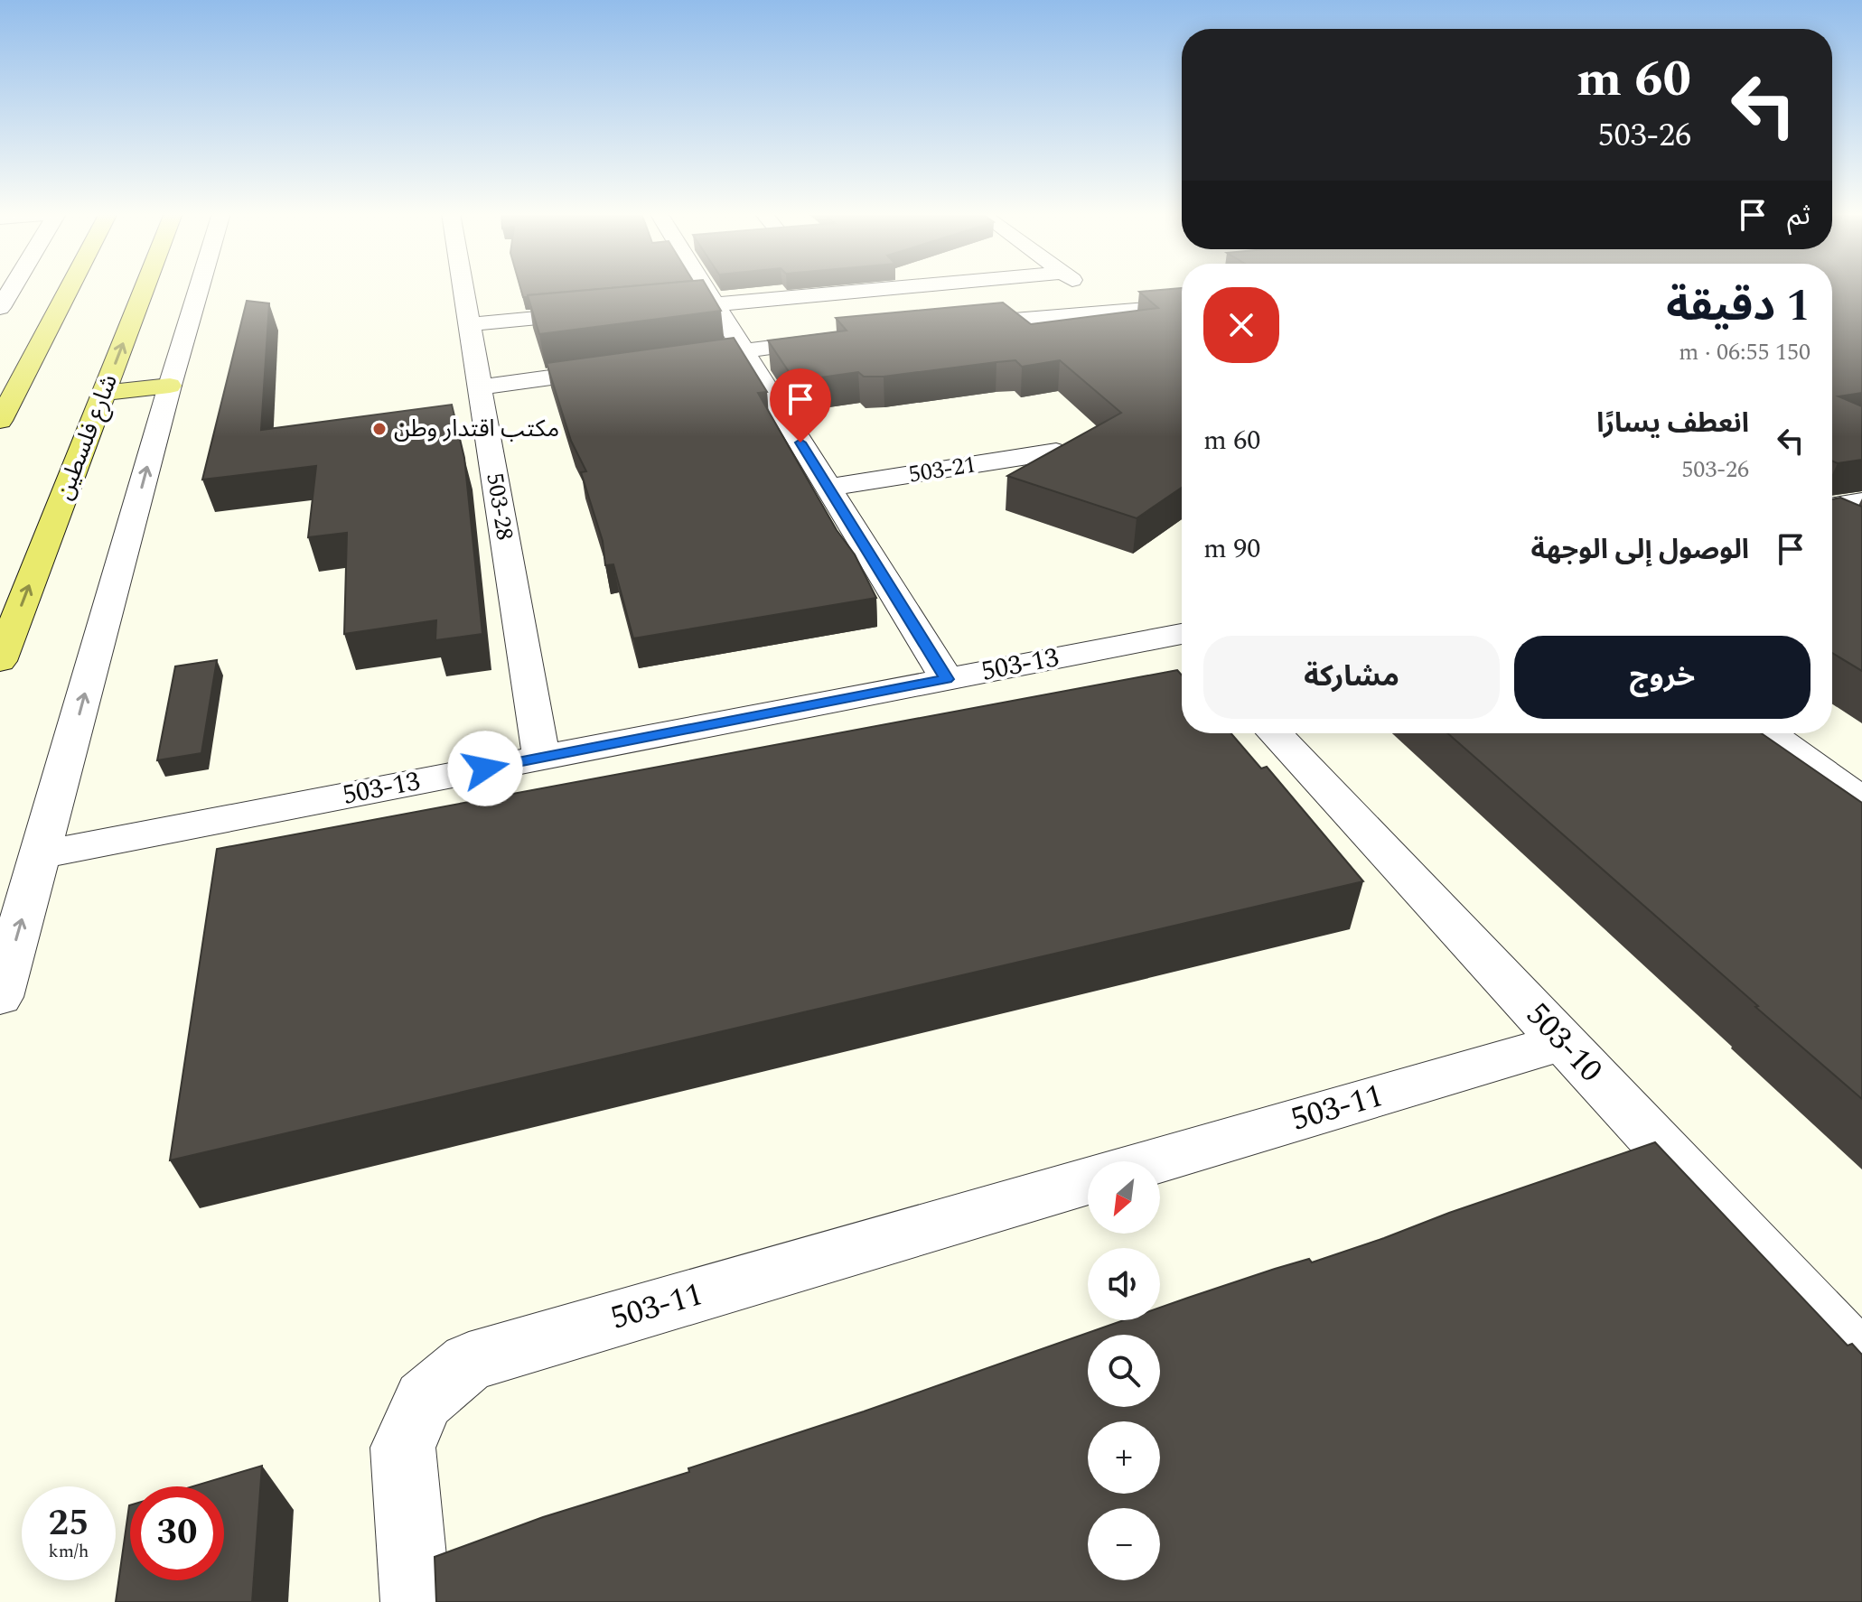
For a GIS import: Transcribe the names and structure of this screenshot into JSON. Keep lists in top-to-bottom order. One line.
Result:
{"streets":{"main road":["شارع فلسطين"],"street":["503-21","503-28","503-13","503-10","503-11"]},"crossings":[["503-28","503-13"],["503-10","503-11"]],"places":["مكتب اقتدار وطن"],"north":"bottom left","page":{"turn":["60 m","503-26"],"then":"ثم","heading":["1 دقيقة","150 m · 06:55"],"list":[{"name":"انعطف يسارًا","note":"503-26","value":"60 m"},{"name":"الوصول إلى الوجهة","value":"90 m"}],"buttons":["خروج","مشاركة"],"map_buttons":["+","−"],"speed":"25 km/h","limit":"30"}}
